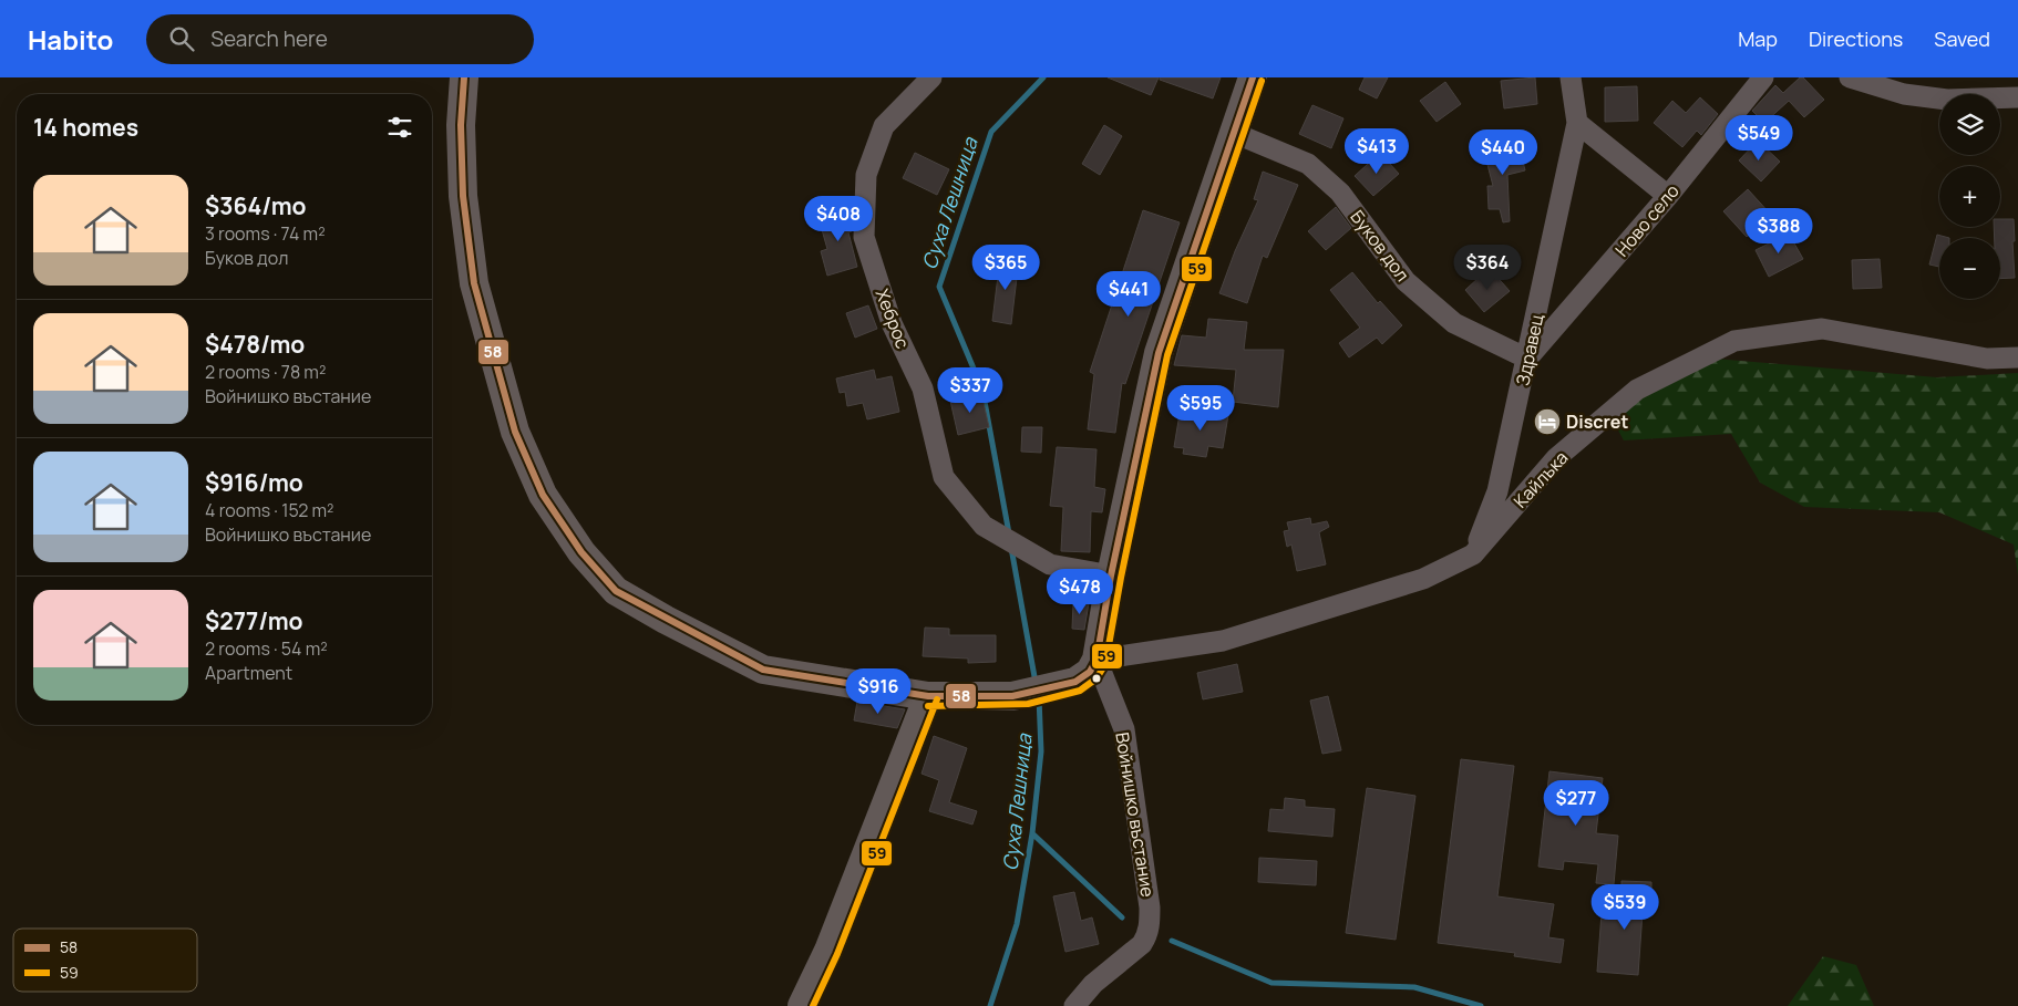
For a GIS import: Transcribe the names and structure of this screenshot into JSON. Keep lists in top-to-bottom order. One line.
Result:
{"streets":{"street":["Ново село","Буков дол","Хеброс","Здравец","Кайлъка","Войнишко въстание"]},"crossings":[["Ново село","Буков дол"],["Ново село","Здравец"],["Буков дол","Здравец"],["Здравец","Кайлъка"],["Кайлъка","Войнишко въстание"]],"water":["Суха Лешница"],"places":{"hotel":["Discret"]},"lines":["transit line 58","transit line 59"],"legend":["58","59"],"page":{"header":"Habito","search":"Search here","nav":["Map","Directions","Saved"],"map_buttons":["+","−"],"heading":"14 homes","price":["$549","$413","$440","$408","$388","$365","$364","$441","$337","$595","$478","$916","$277","$539"],"list":[{"name":"$364/mo","note":"3 rooms · 74 m² · Буков дол"},{"name":"$478/mo","note":"2 rooms · 78 m² · Войнишко въстание"},{"name":"$916/mo","note":"4 rooms · 152 m² · Войнишко въстание"},{"name":"$277/mo","note":"2 rooms · 54 m² · Apartment"}]}}
